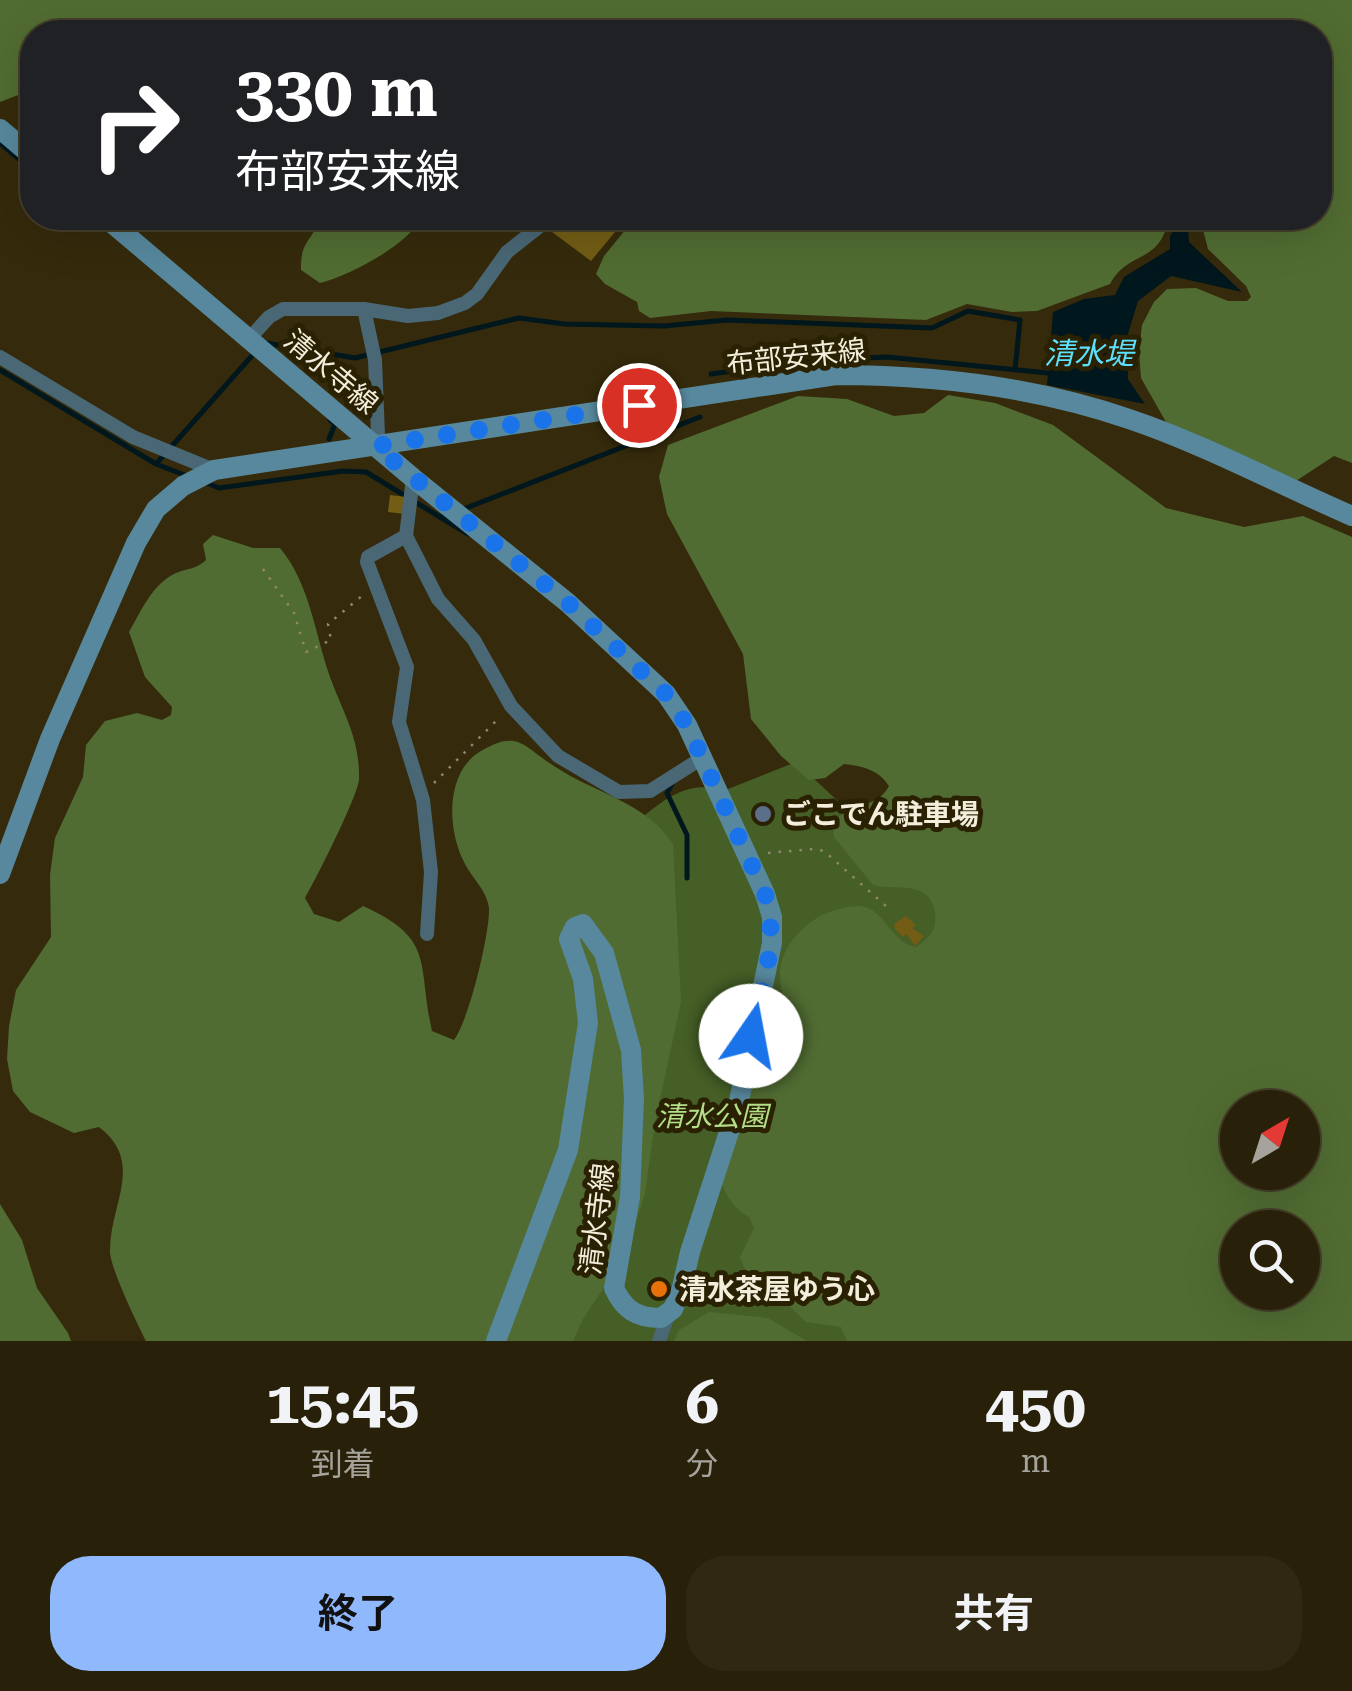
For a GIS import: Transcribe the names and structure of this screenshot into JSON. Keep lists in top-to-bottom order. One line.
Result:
{"streets":{"main road":["布部安来線","清水寺線"]},"crossings":[["布部安来線","清水寺線"]],"water":["清水堤"],"parks":["清水公園"],"places":["ごこでん駐車場","清水茶屋ゆう心"],"north":"top right","page":{"turn":["330 m","布部安来線"],"eta":["15:45","到着","6","分","450","m"],"buttons":["終了","共有"]}}
